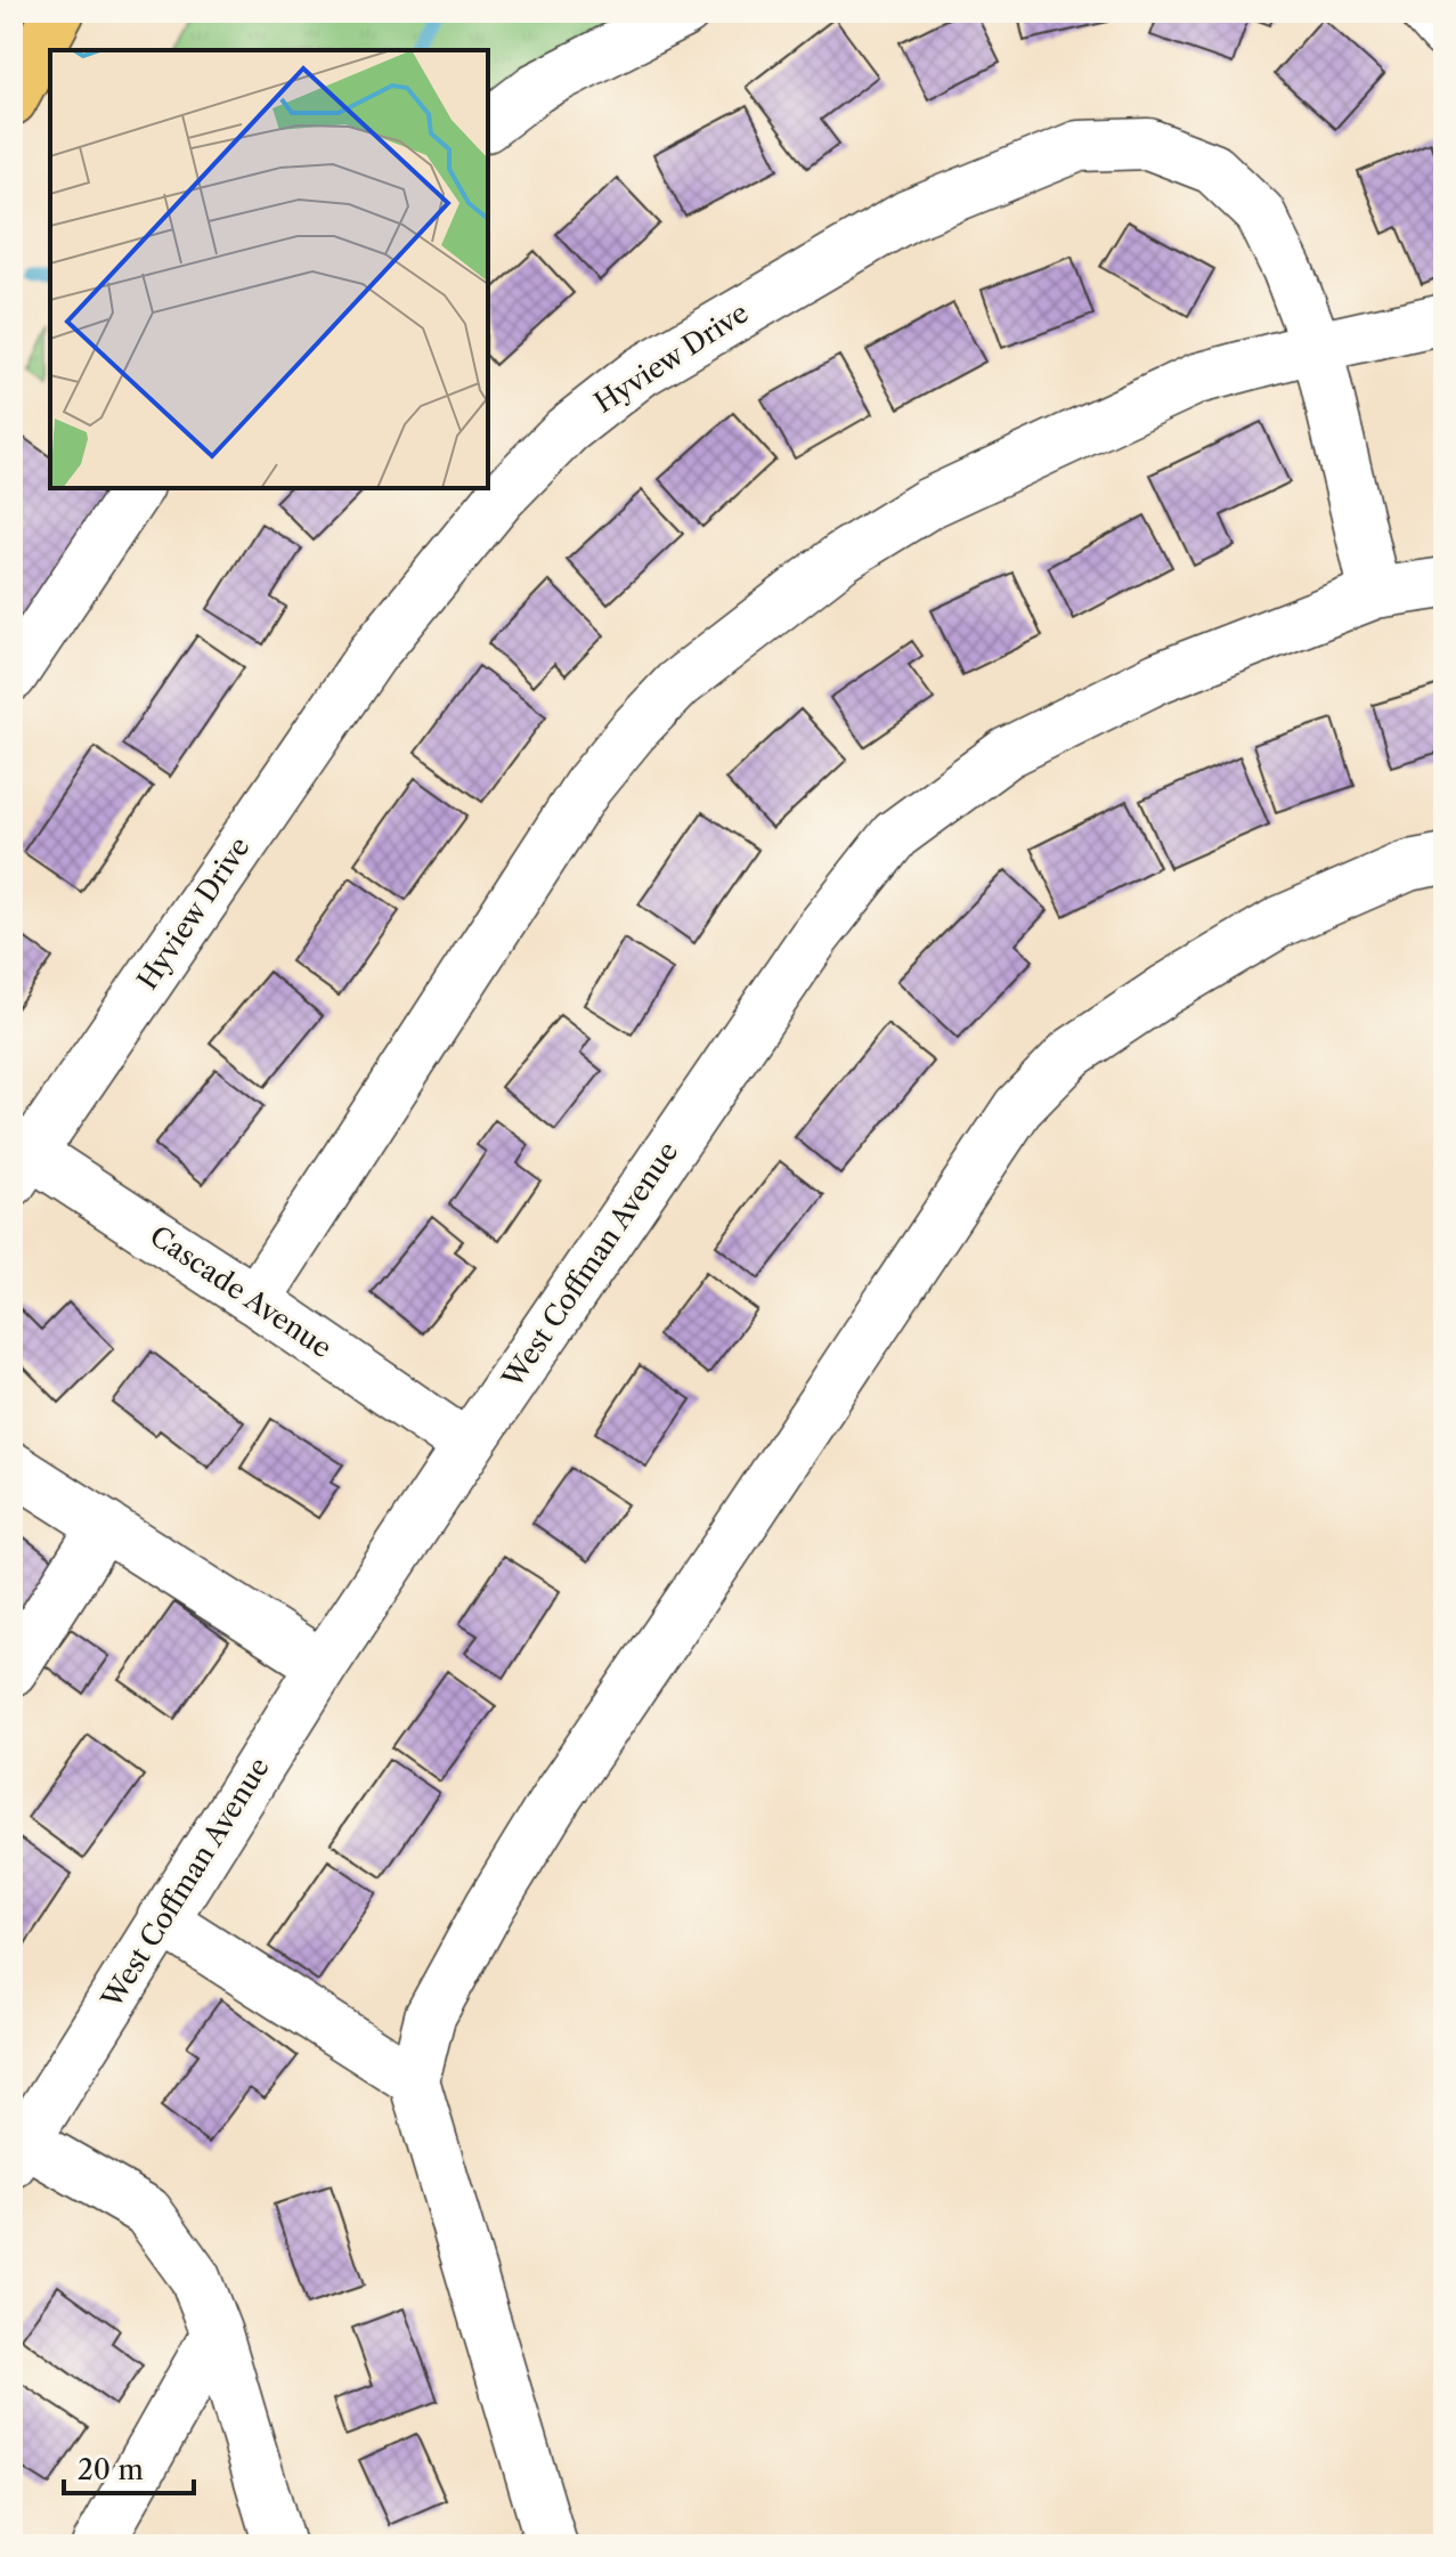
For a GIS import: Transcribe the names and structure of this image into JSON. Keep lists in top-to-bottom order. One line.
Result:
{"streets":{"street":["Hyview Drive","West Coffman Avenue","Cascade Avenue"]},"crossings":[["Hyview Drive","West Coffman Avenue"],["Hyview Drive","Cascade Avenue"],["West Coffman Avenue","Cascade Avenue"]],"scale_bar":"20 m"}
